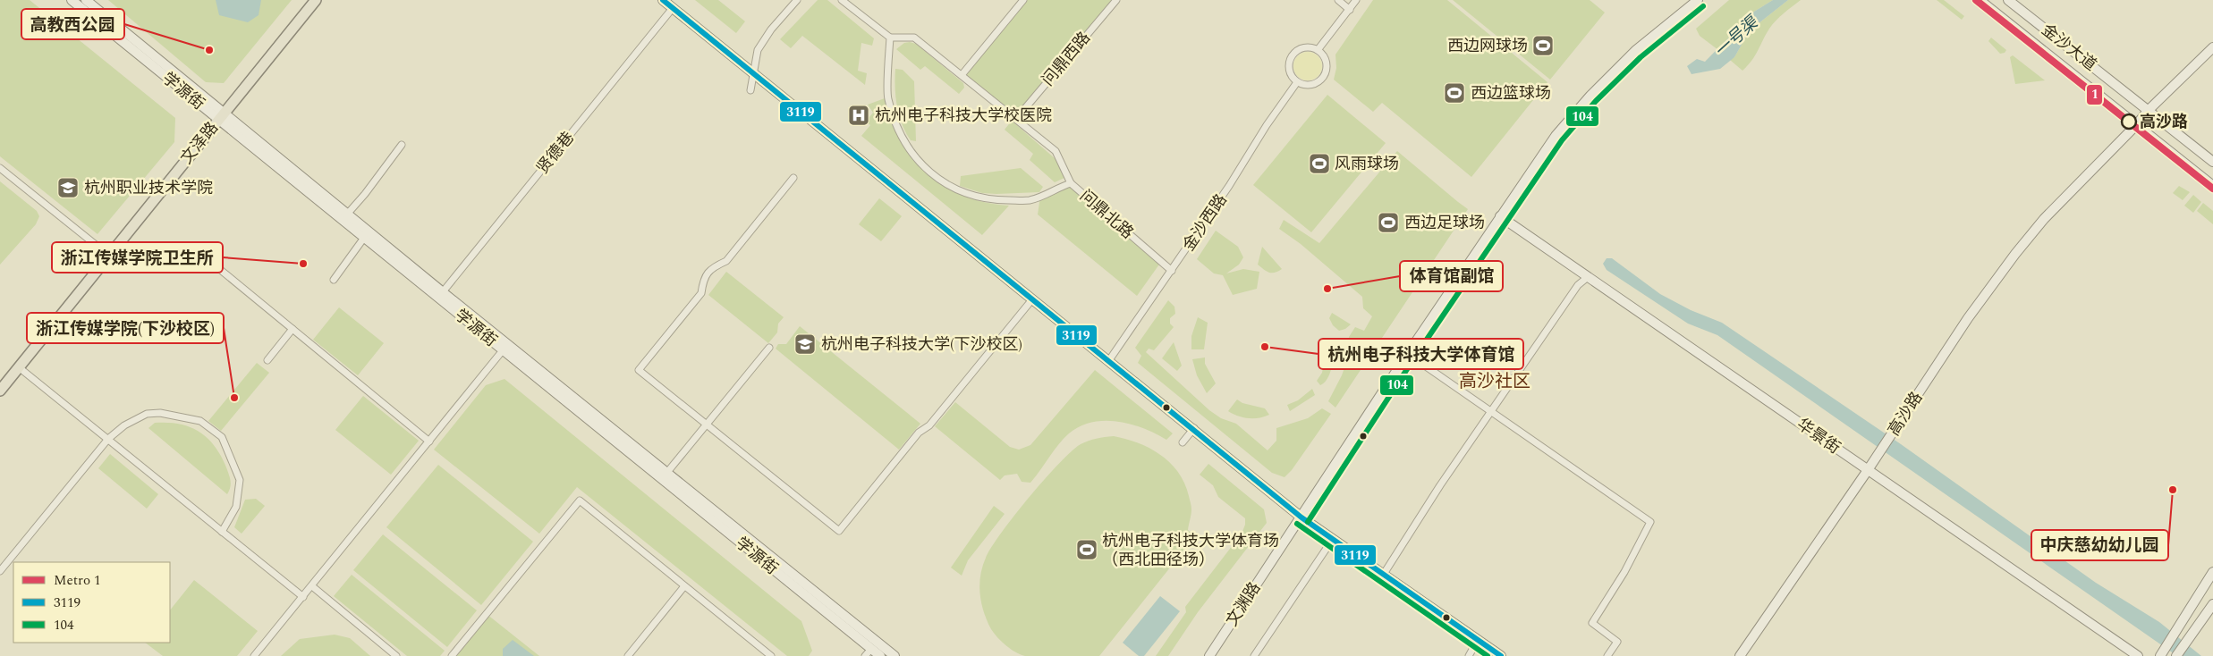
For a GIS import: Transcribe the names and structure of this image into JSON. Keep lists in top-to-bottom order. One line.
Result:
{"streets":{"main road":["金沙大道","学源街","文泽路","高沙路","华景街","文渊路"],"street":["问鼎西路","贤德巷","问鼎北路","金沙西路"]},"crossings":[["金沙大道","高沙路"],["学源街","文泽路"],["学源街","贤德巷"],["问鼎北路","金沙西路"],["高沙路","华景街"],["华景街","文渊路"]],"districts":["高沙社区"],"water":["一号渠"],"places":{"sports":["西边网球场","西边篮球场","风雨球场","西边足球场","杭州电子科技大学体育场 （西北田径场）"],"other":["高教西公园","高沙路","浙江传媒学院卫生所","体育馆副馆","杭州电子科技大学体育馆","浙江传媒学院(下沙校区)","中庆慈幼幼儿园"],"hospital":["杭州电子科技大学校医院"],"school or university":["杭州职业技术学院","杭州电子科技大学(下沙校区)"]},"lines":["metro line 1","transit line 3119","transit line 104"],"legend":["Metro 1","3119","104"]}
